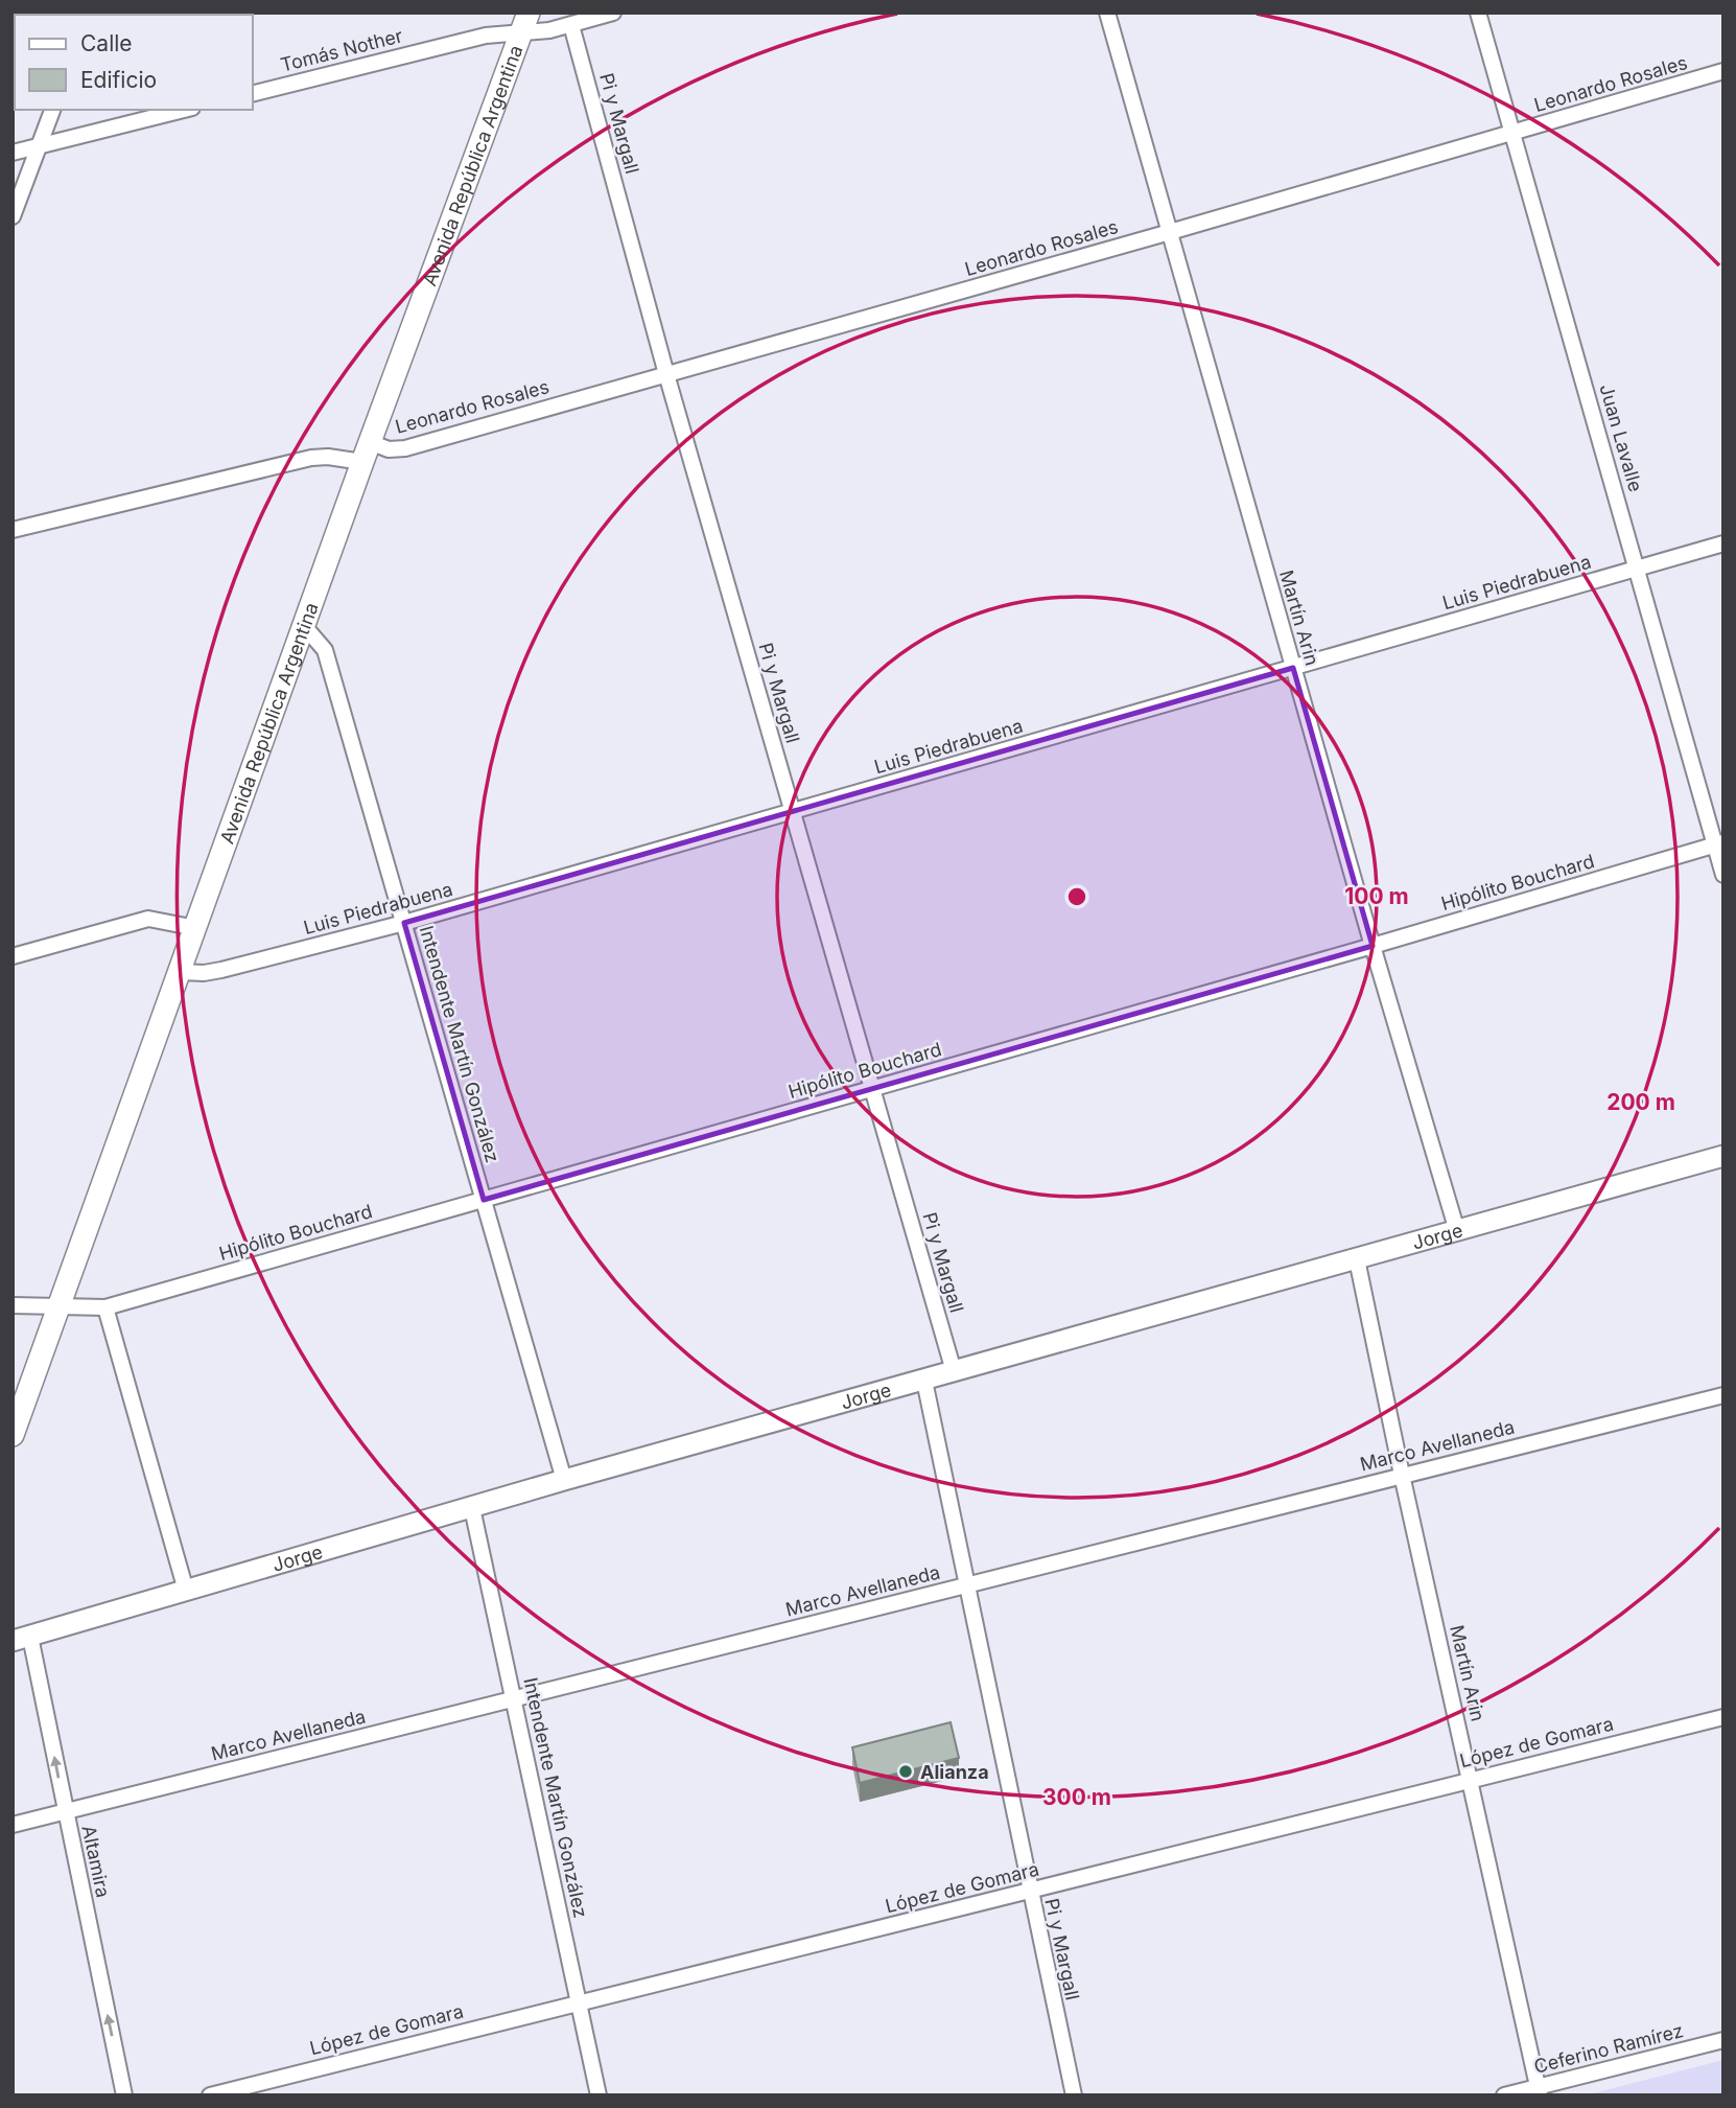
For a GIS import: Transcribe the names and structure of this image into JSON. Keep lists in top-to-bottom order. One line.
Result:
{"streets":{"main road":["Avenida República Argentina"],"street":["Tomás Nother","Leonardo Rosales","Pi y Margall","Juan Lavalle","Luis Piedrabuena","Martín Arin","Hipólito Bouchard","Intendente Martín González","Jorge","Marco Avellaneda","López de Gomara","Altamira","Ceferino Ramírez"]},"crossings":[["Tomás Nother","Pi y Margall"],["Tomás Nother","Avenida República Argentina"],["Leonardo Rosales","Pi y Margall"],["Leonardo Rosales","Avenida República Argentina"],["Leonardo Rosales","Juan Lavalle"],["Leonardo Rosales","Martín Arin"],["Pi y Margall","Luis Piedrabuena"],["Pi y Margall","Hipólito Bouchard"],["Pi y Margall","Jorge"],["Pi y Margall","Marco Avellaneda"],["Pi y Margall","López de Gomara"],["Avenida República Argentina","Luis Piedrabuena"],["Avenida República Argentina","Hipólito Bouchard"],["Avenida República Argentina","Intendente Martín González"],["Juan Lavalle","Luis Piedrabuena"],["Juan Lavalle","Hipólito Bouchard"],["Luis Piedrabuena","Martín Arin"],["Luis Piedrabuena","Intendente Martín González"],["Martín Arin","Hipólito Bouchard"],["Martín Arin","Jorge"],["Martín Arin","Marco Avellaneda"],["Martín Arin","López de Gomara"],["Martín Arin","Ceferino Ramírez"],["Hipólito Bouchard","Intendente Martín González"],["Intendente Martín González","Jorge"],["Intendente Martín González","Marco Avellaneda"],["Intendente Martín González","López de Gomara"],["Jorge","Altamira"],["Marco Avellaneda","Altamira"]],"one_way":["Altamira"],"places":["Alianza"],"legend":["Calle","Edificio"],"rings":["100 m","200 m","300 m"]}
